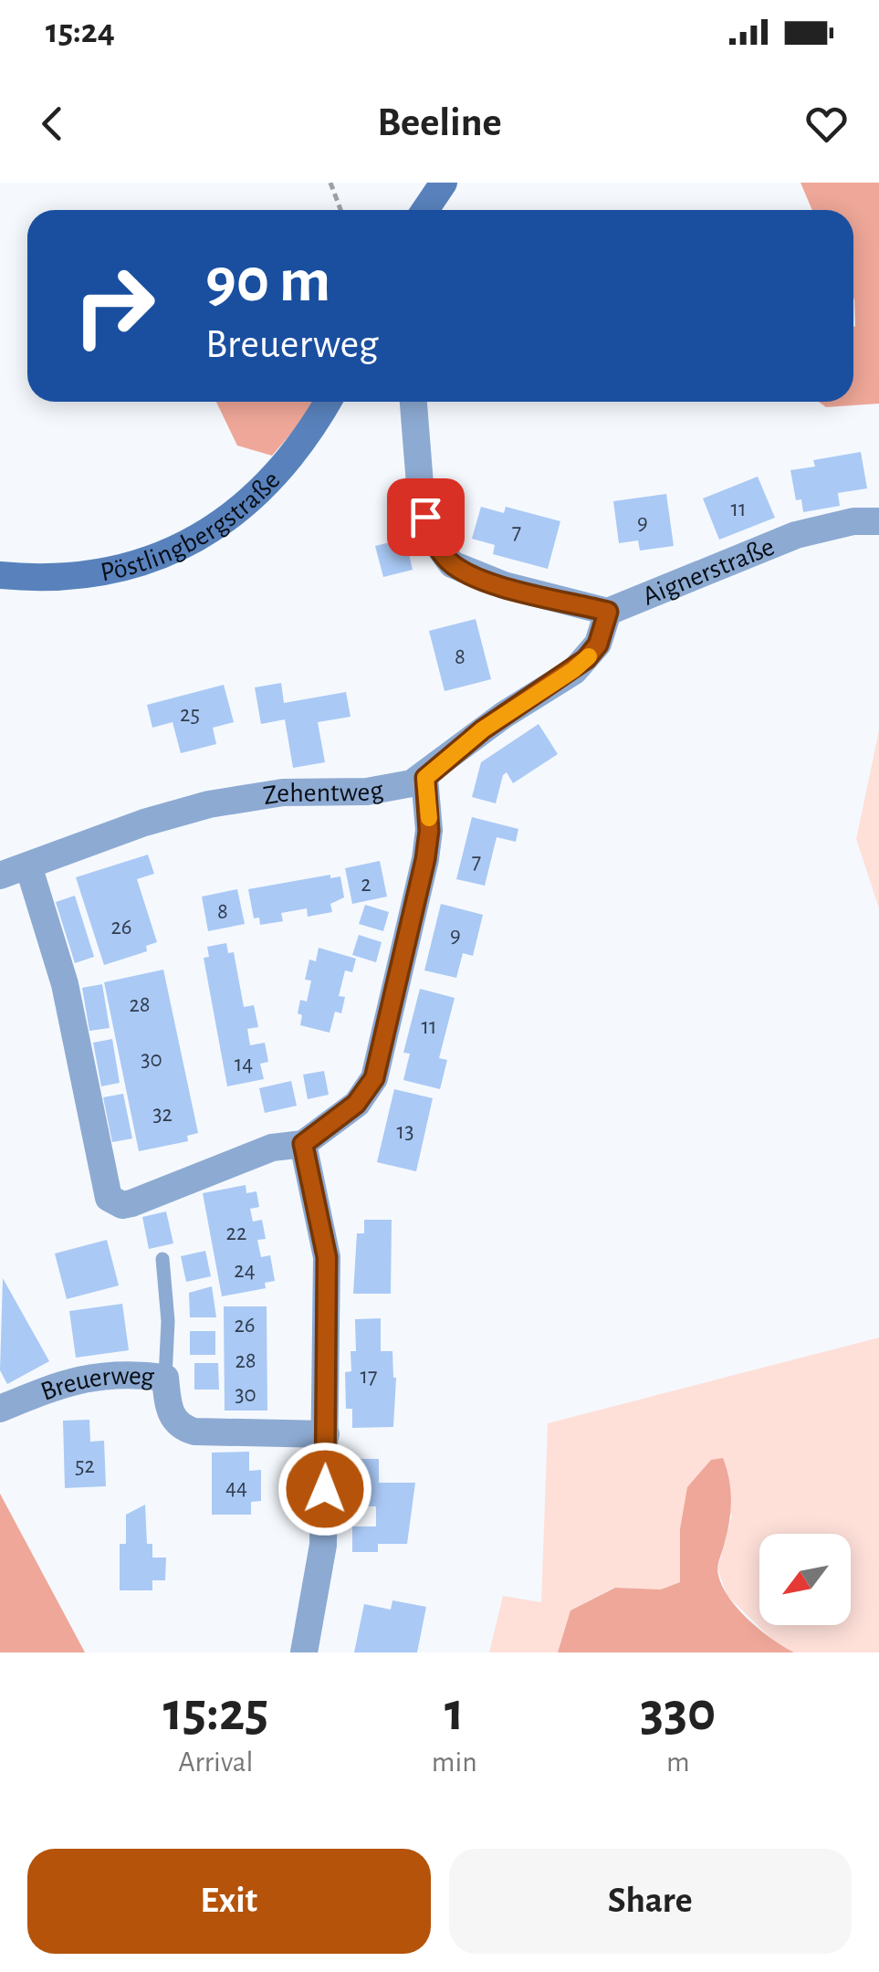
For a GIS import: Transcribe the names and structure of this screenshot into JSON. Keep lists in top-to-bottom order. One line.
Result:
{"streets":{"main road":["Pöstlingbergstraße"],"street":["Aignerstraße","Zehentweg","Breuerweg"]},"crossings":[["Aignerstraße","Zehentweg"]],"house_numbers":["11","9","7","8","25","7","2","8","26","9","28","11","30","14","32","13","22","24","26","28","17","30","52","44"],"north":"bottom left","page":{"status":"15:24","header":"Beeline","turn":["90 m","Breuerweg"],"eta":["15:25","Arrival","1","min","330","m"],"buttons":["Exit","Share"]}}
